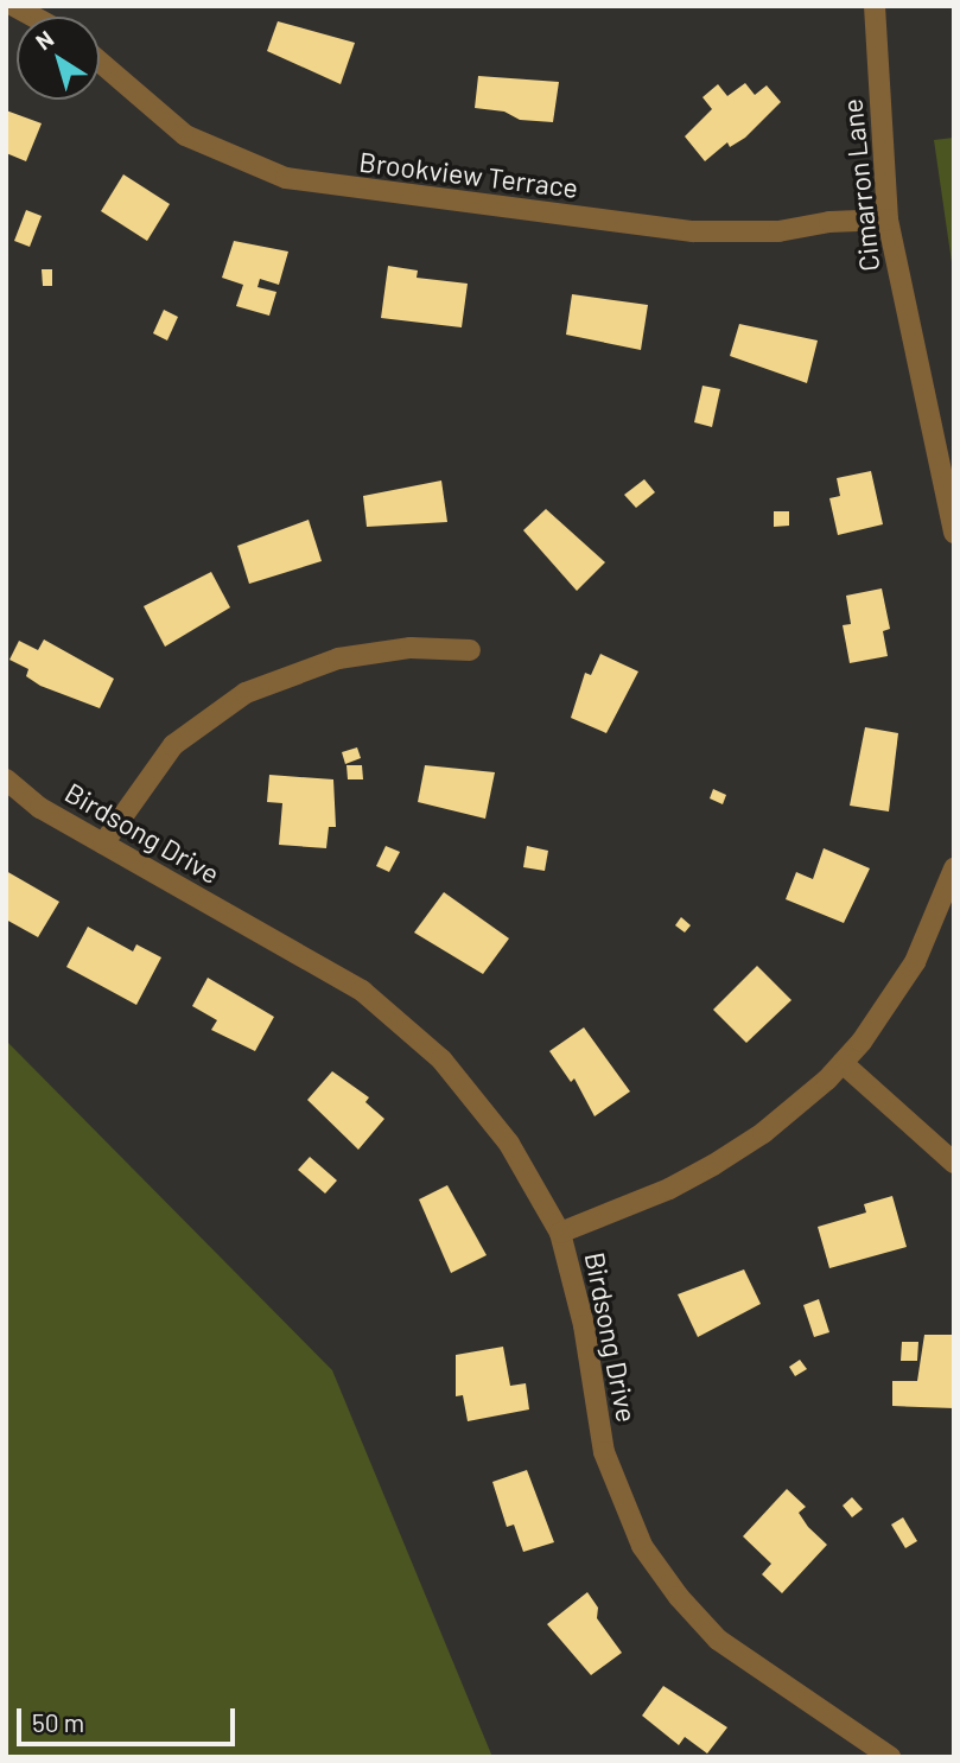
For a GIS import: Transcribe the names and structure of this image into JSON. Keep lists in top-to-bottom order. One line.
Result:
{"streets":{"street":["Brookview Terrace","Cimarron Lane","Birdsong Drive"]},"crossings":[["Brookview Terrace","Cimarron Lane"]],"scale_bar":"50 m","north":"top left"}
